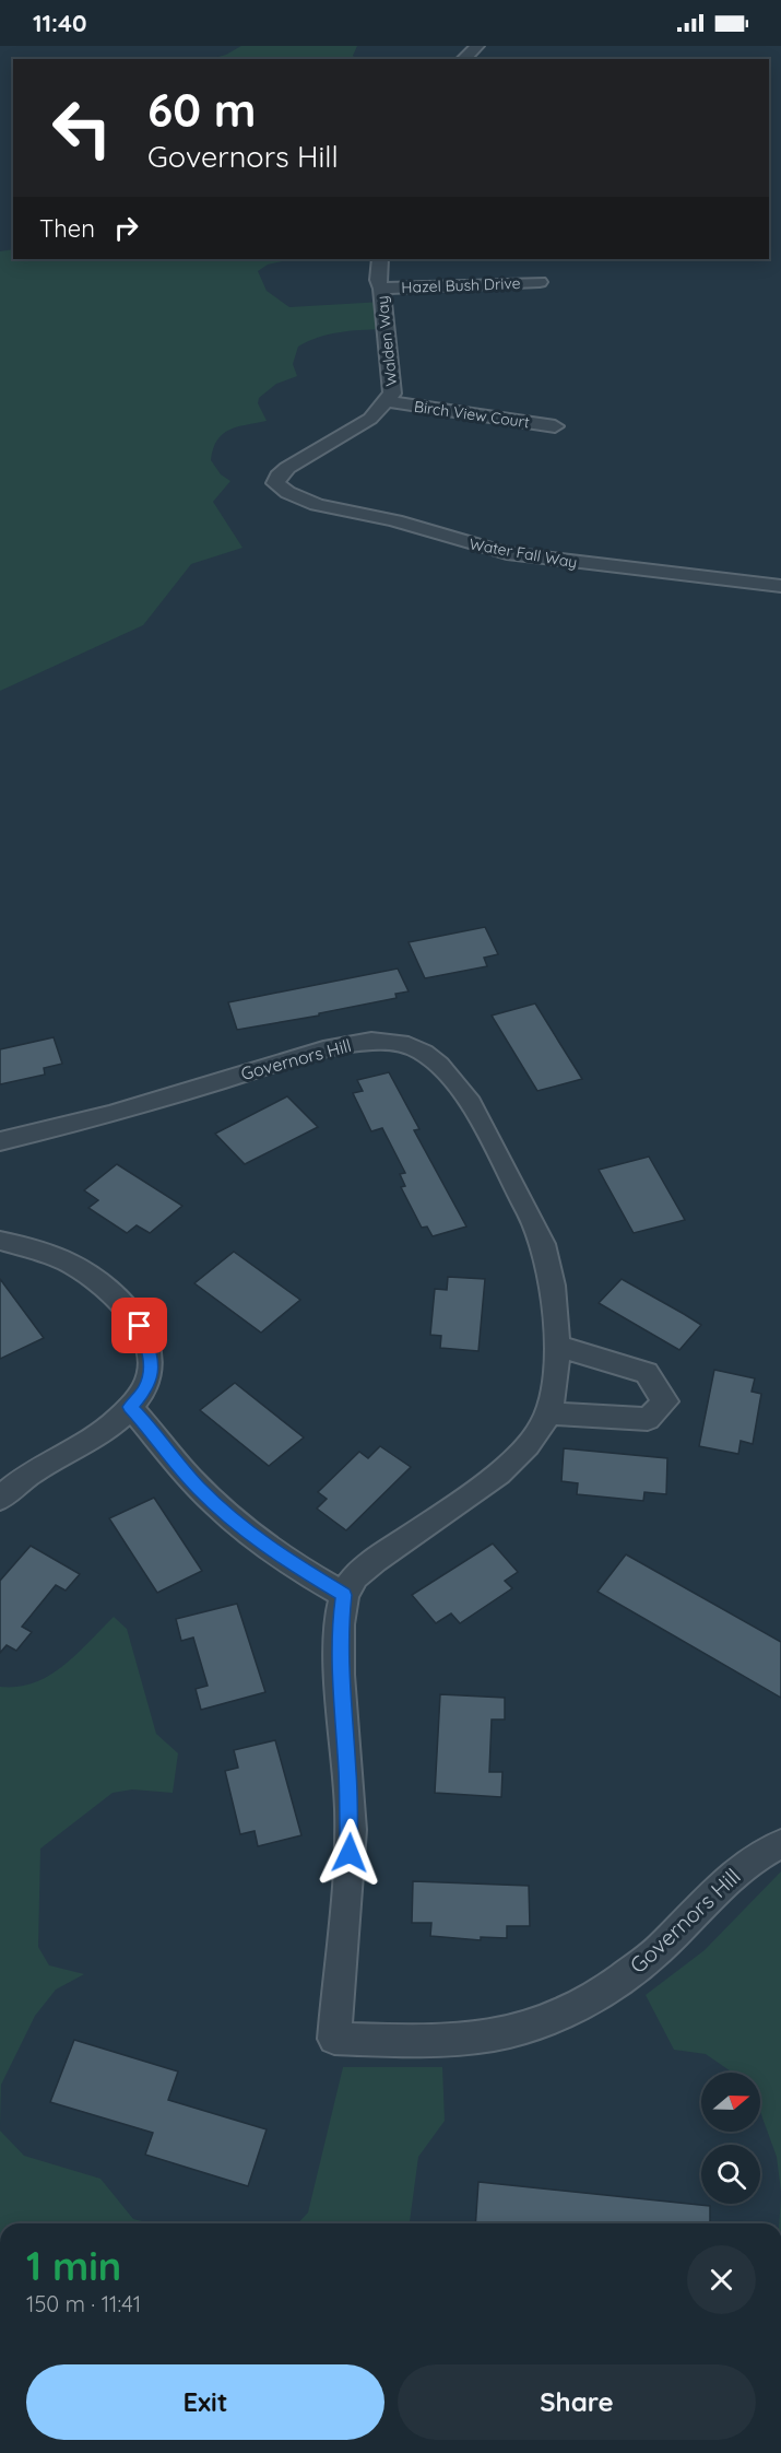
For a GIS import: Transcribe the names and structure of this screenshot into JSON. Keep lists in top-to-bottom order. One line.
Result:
{"streets":{"street":["Hazel Bush Drive","Walden Way","Birch View Court","Water Fall Way","Governors Hill"]},"crossings":[["Hazel Bush Drive","Walden Way"],["Walden Way","Birch View Court"],["Walden Way","Water Fall Way"]],"north":"right","page":{"status":"11:40","turn":["60 m","Governors Hill"],"then":"Then","heading":["1 min","150 m · 11:41"],"buttons":["Exit","Share"]}}
